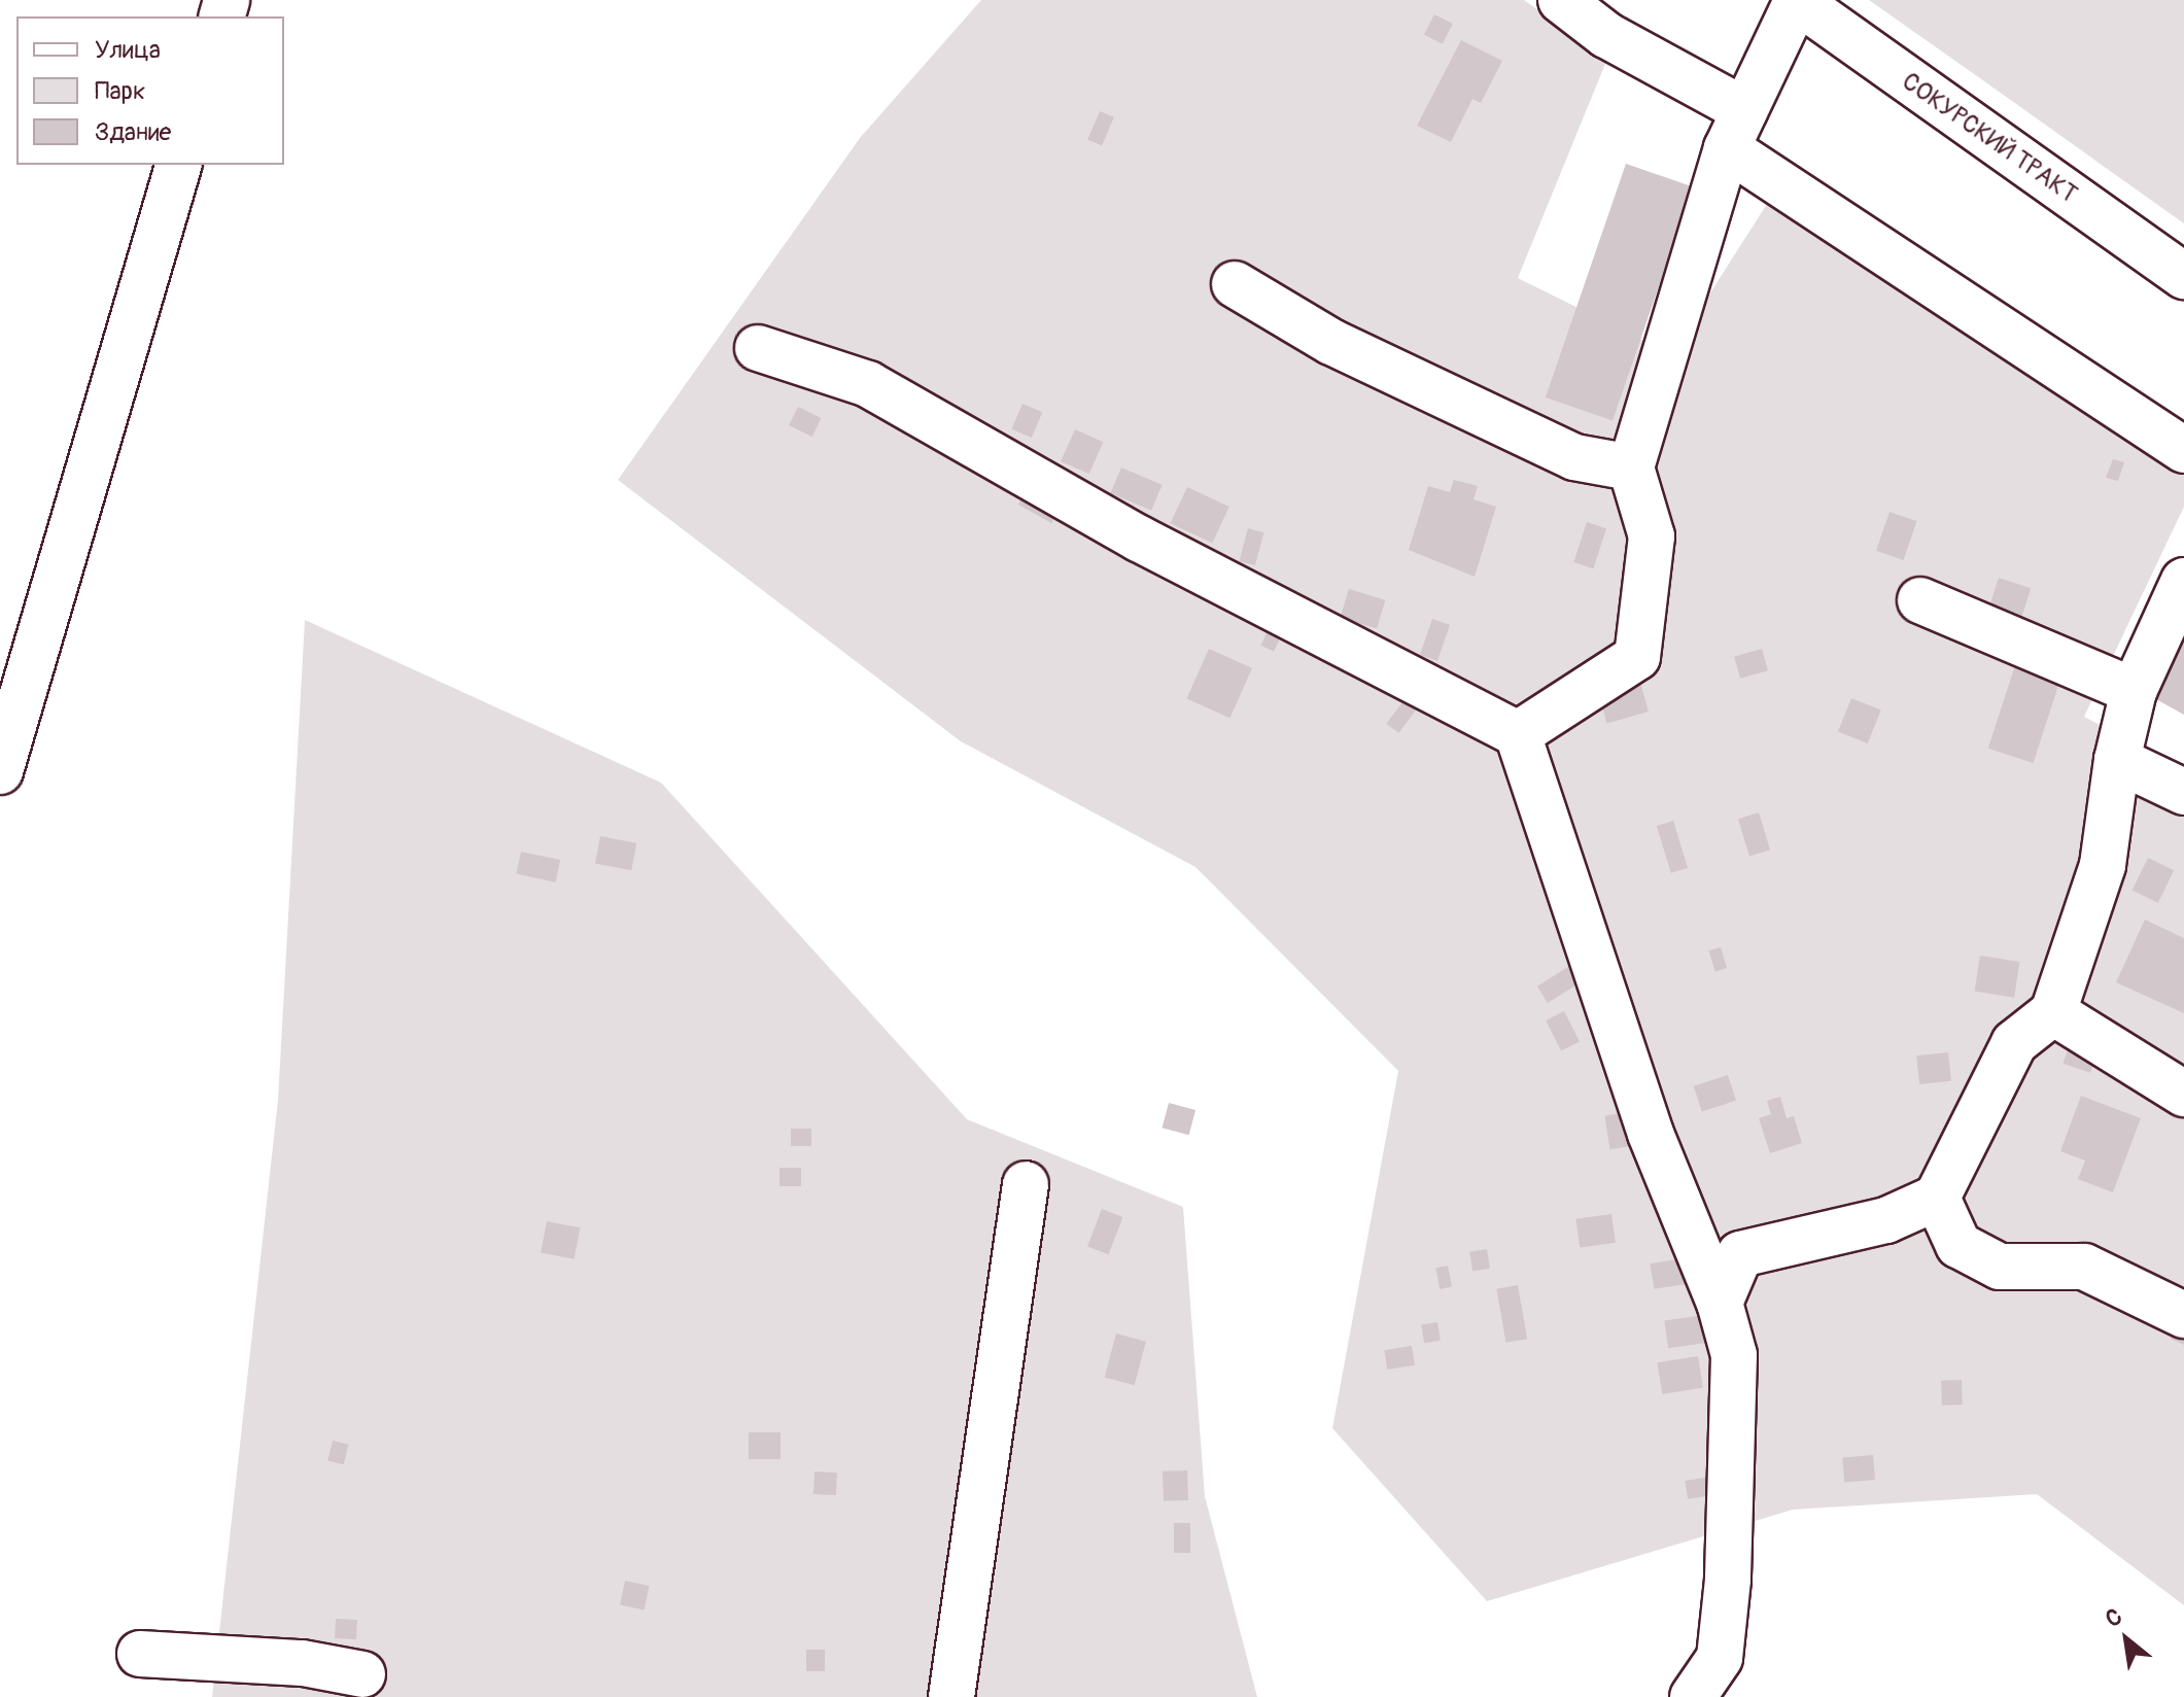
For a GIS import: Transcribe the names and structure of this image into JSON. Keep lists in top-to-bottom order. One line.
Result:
{"streets":{"street":["СОКУРСКИЙ ТРАКТ"]},"legend":["Улица","Парк","Здание"],"north":"top left"}
